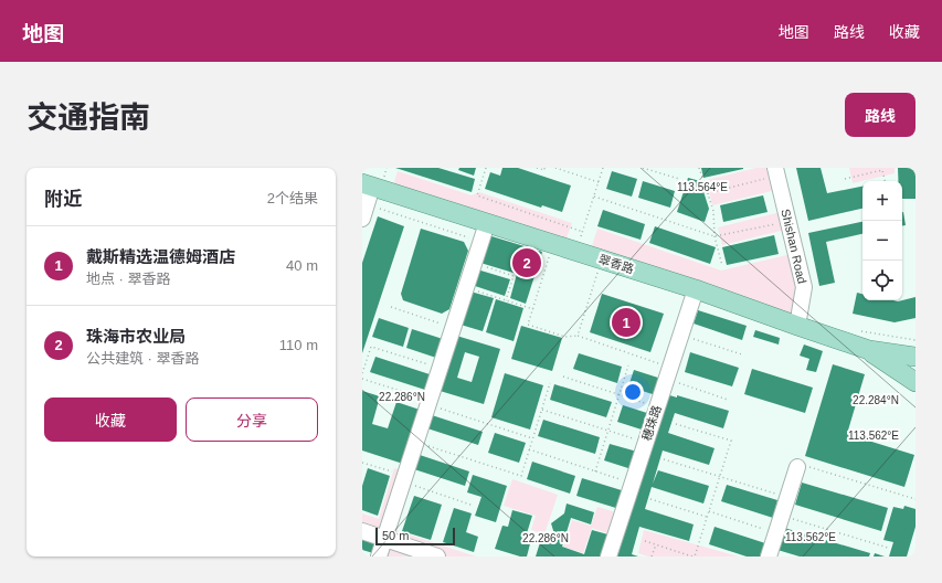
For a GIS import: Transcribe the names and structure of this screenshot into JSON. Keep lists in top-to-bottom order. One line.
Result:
{"streets":{"main road":["翠香路"],"street":["Shishan Road","穗珠路"]},"crossings":[["Shishan Road","翠香路"],["翠香路","穗珠路"]],"scale_bar":"50 m","page":{"header":"地图","nav":["地图","路线","收藏"],"title":"交通指南","buttons":["路线",["收藏","分享"]],"heading":["附近","2个结果"],"map_buttons":["+","−"],"list":[{"mark":"1","name":"戴斯精选温德姆酒店","note":"地点 · 翠香路","value":"40 m"},{"mark":"2","name":"珠海市农业局","note":"公共建筑 · 翠香路","value":"110 m"}],"pins":["2","1"],"scale":"50 m"},"coordinates":["113.564°E","22.286°N","22.284°N","113.562°E"]}
